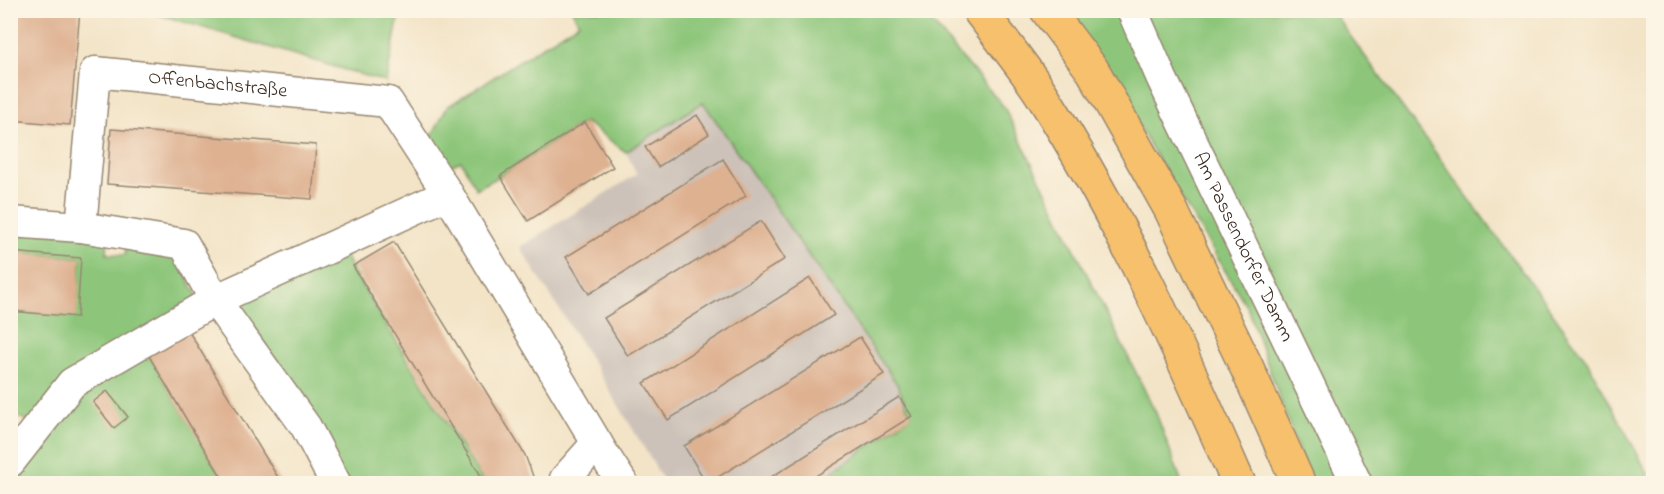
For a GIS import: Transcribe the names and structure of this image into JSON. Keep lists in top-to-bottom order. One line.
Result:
{"streets":{"street":["Offenbachstraße","Am Passendorfer Damm"]}}
